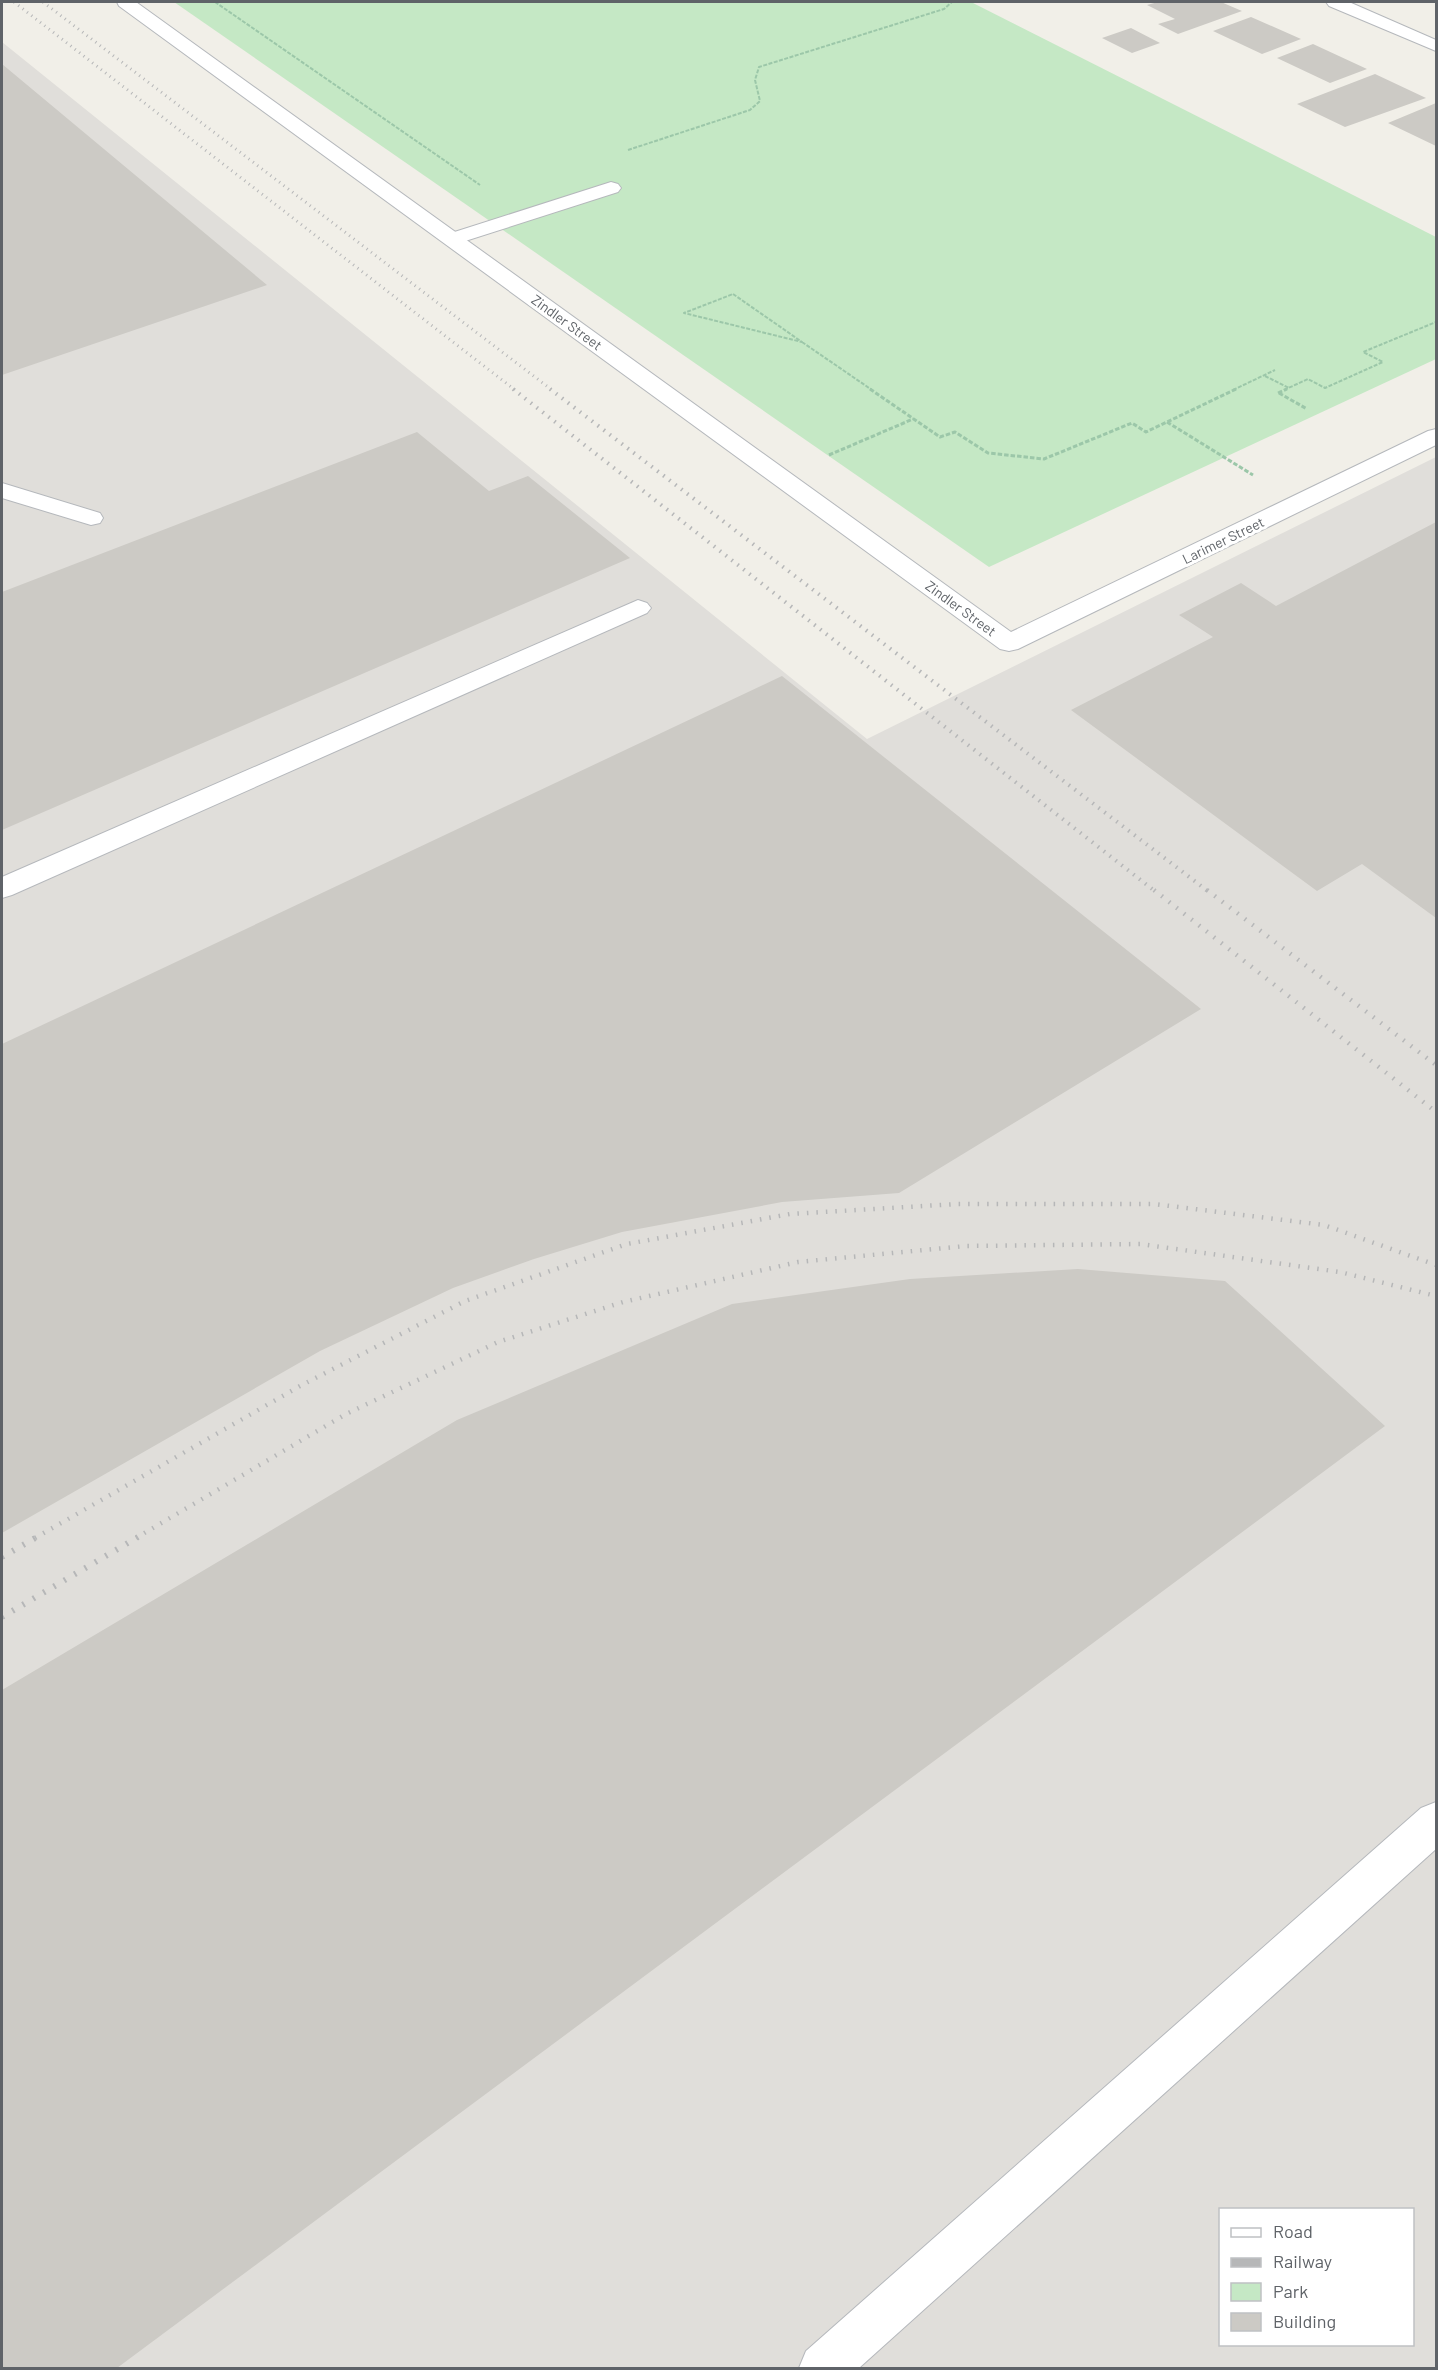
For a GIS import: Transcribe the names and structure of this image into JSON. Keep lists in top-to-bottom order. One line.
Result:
{"streets":{"street":["Zindler Street","Larimer Street"]},"crossings":[["Zindler Street","Larimer Street"]],"legend":["Road","Railway","Park","Building"]}
